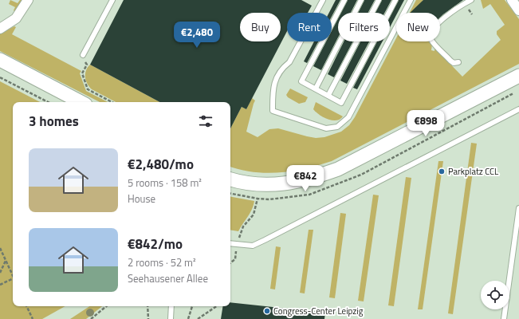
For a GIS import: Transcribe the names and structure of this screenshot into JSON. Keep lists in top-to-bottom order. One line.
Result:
{"places":["Parkplatz CCL","Congress-Center Leipzig"],"page":{"chip":["Buy","Rent","Filters","New"],"price":["€2,480","€898","€842"],"heading":"3 homes","list":[{"name":"€2,480/mo","note":"5 rooms · 158 m² · House"},{"name":"€842/mo","note":"2 rooms · 52 m² · Seehausener Allee"}]}}
